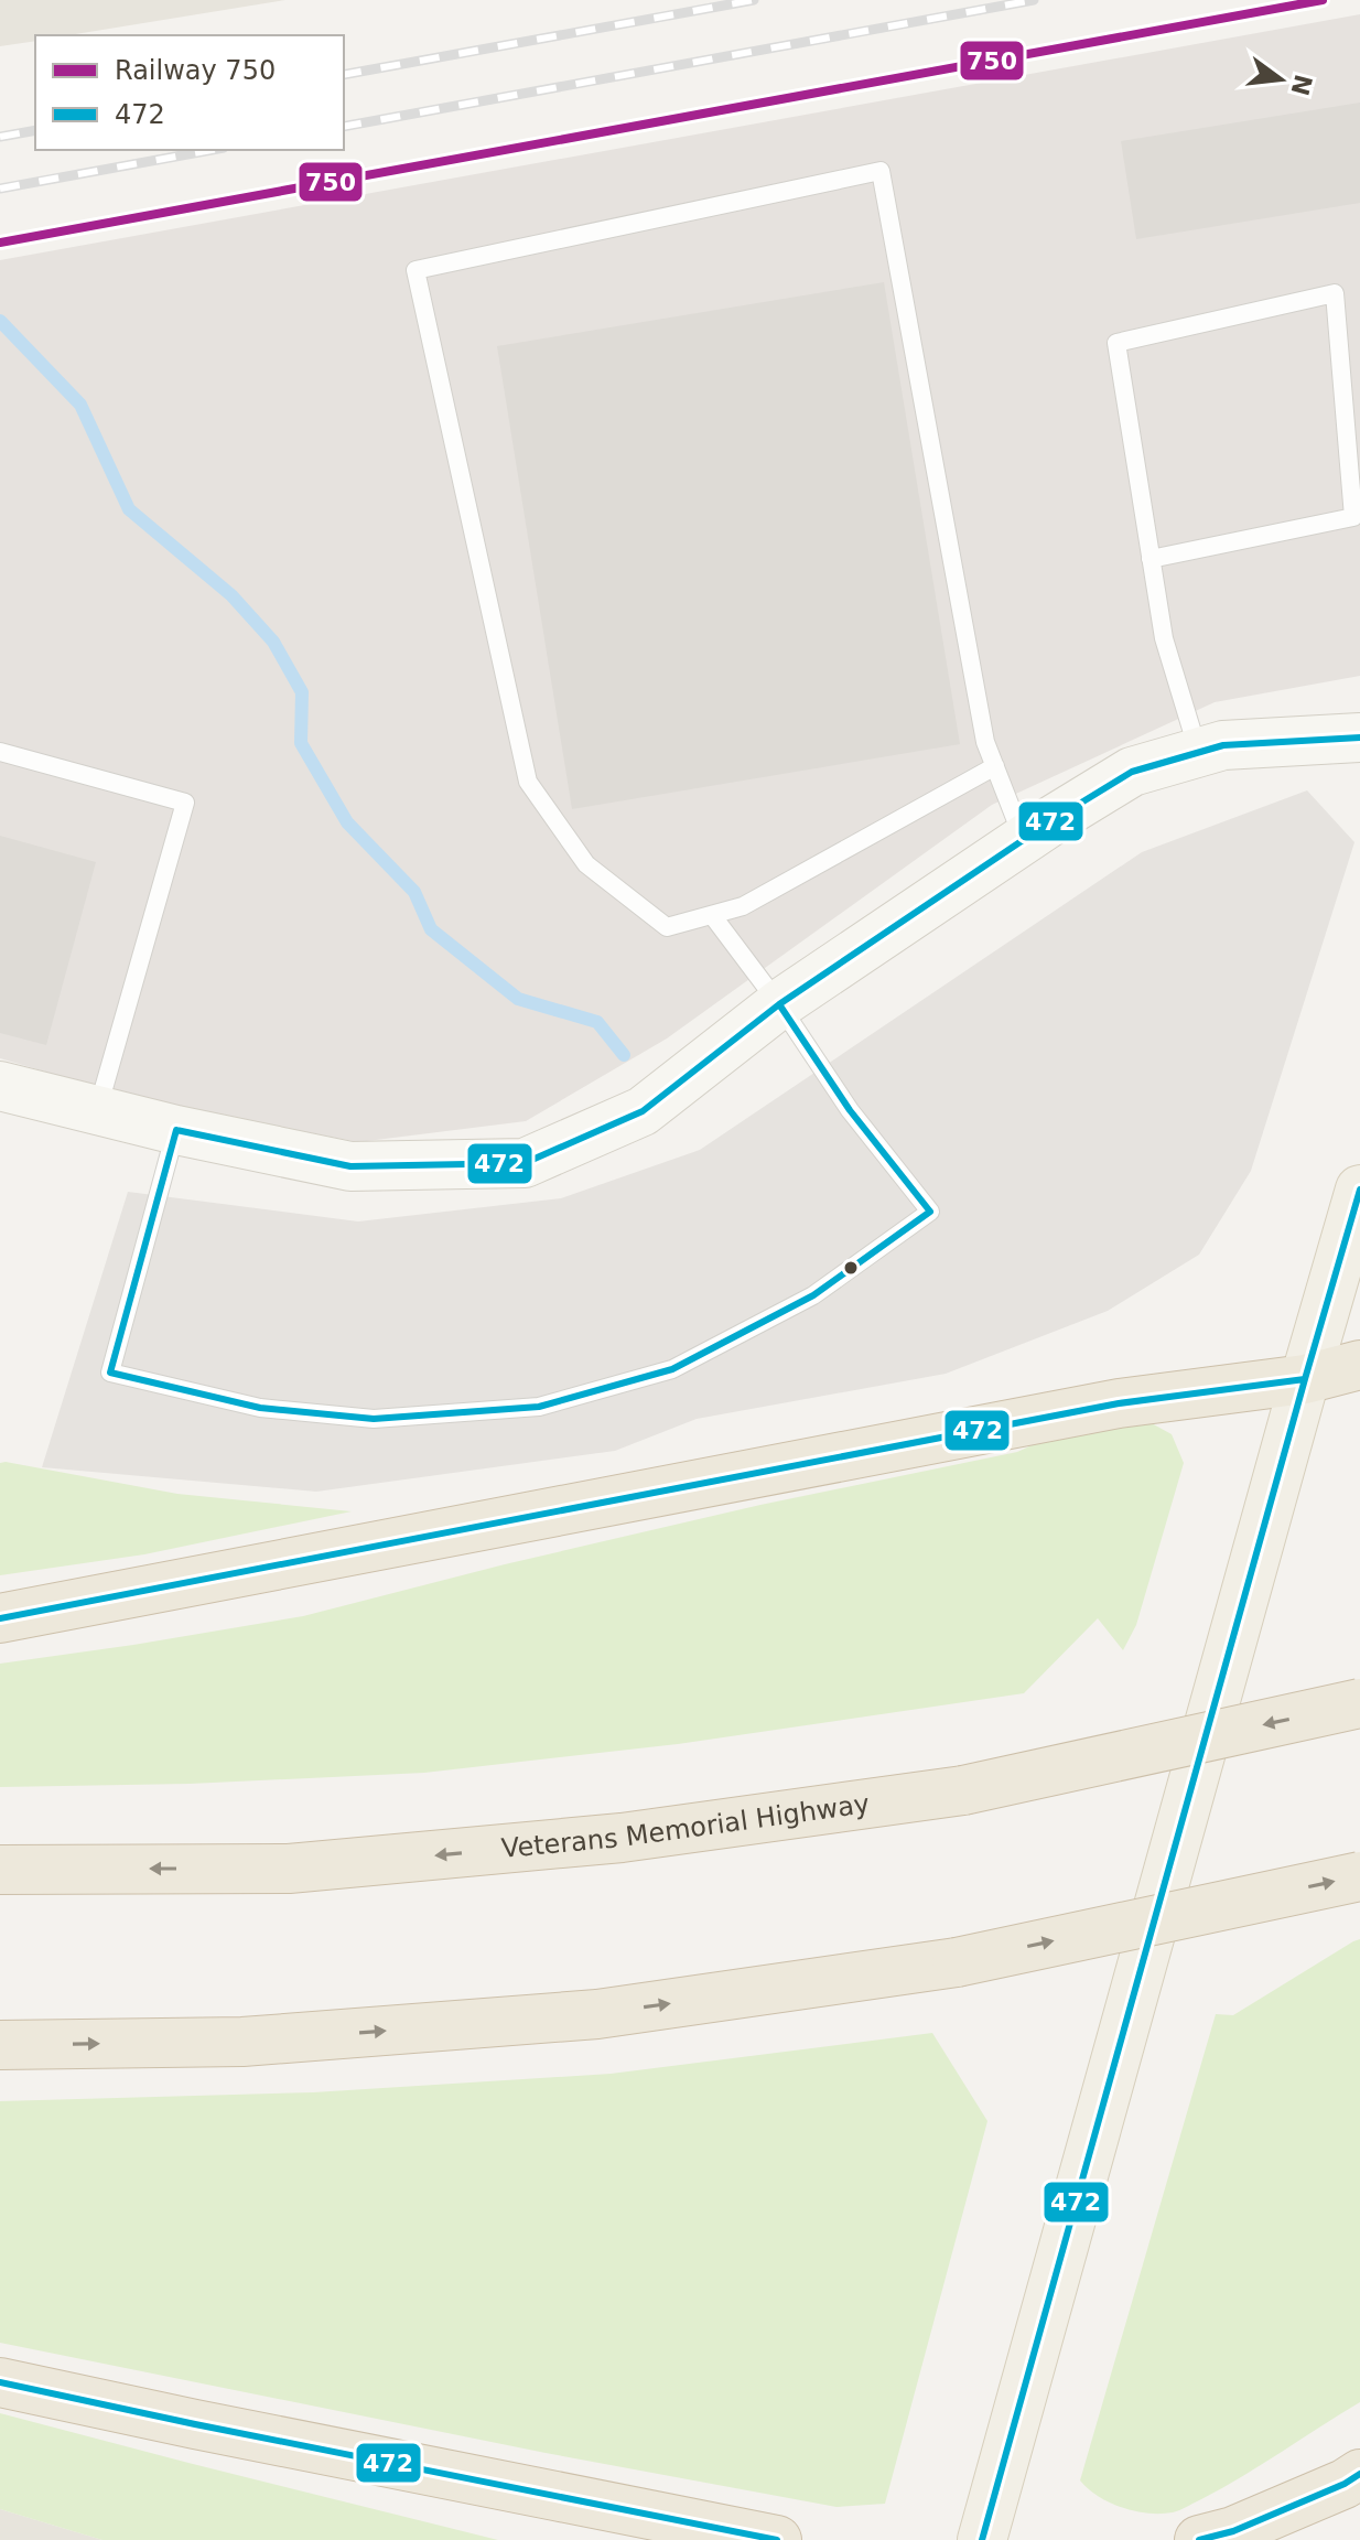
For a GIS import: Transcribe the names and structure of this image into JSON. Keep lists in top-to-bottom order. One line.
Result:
{"streets":{"highway":["Veterans Memorial Highway"]},"lines":["rail line 750","transit line 472"],"legend":["Railway 750","472"],"north":"right"}
